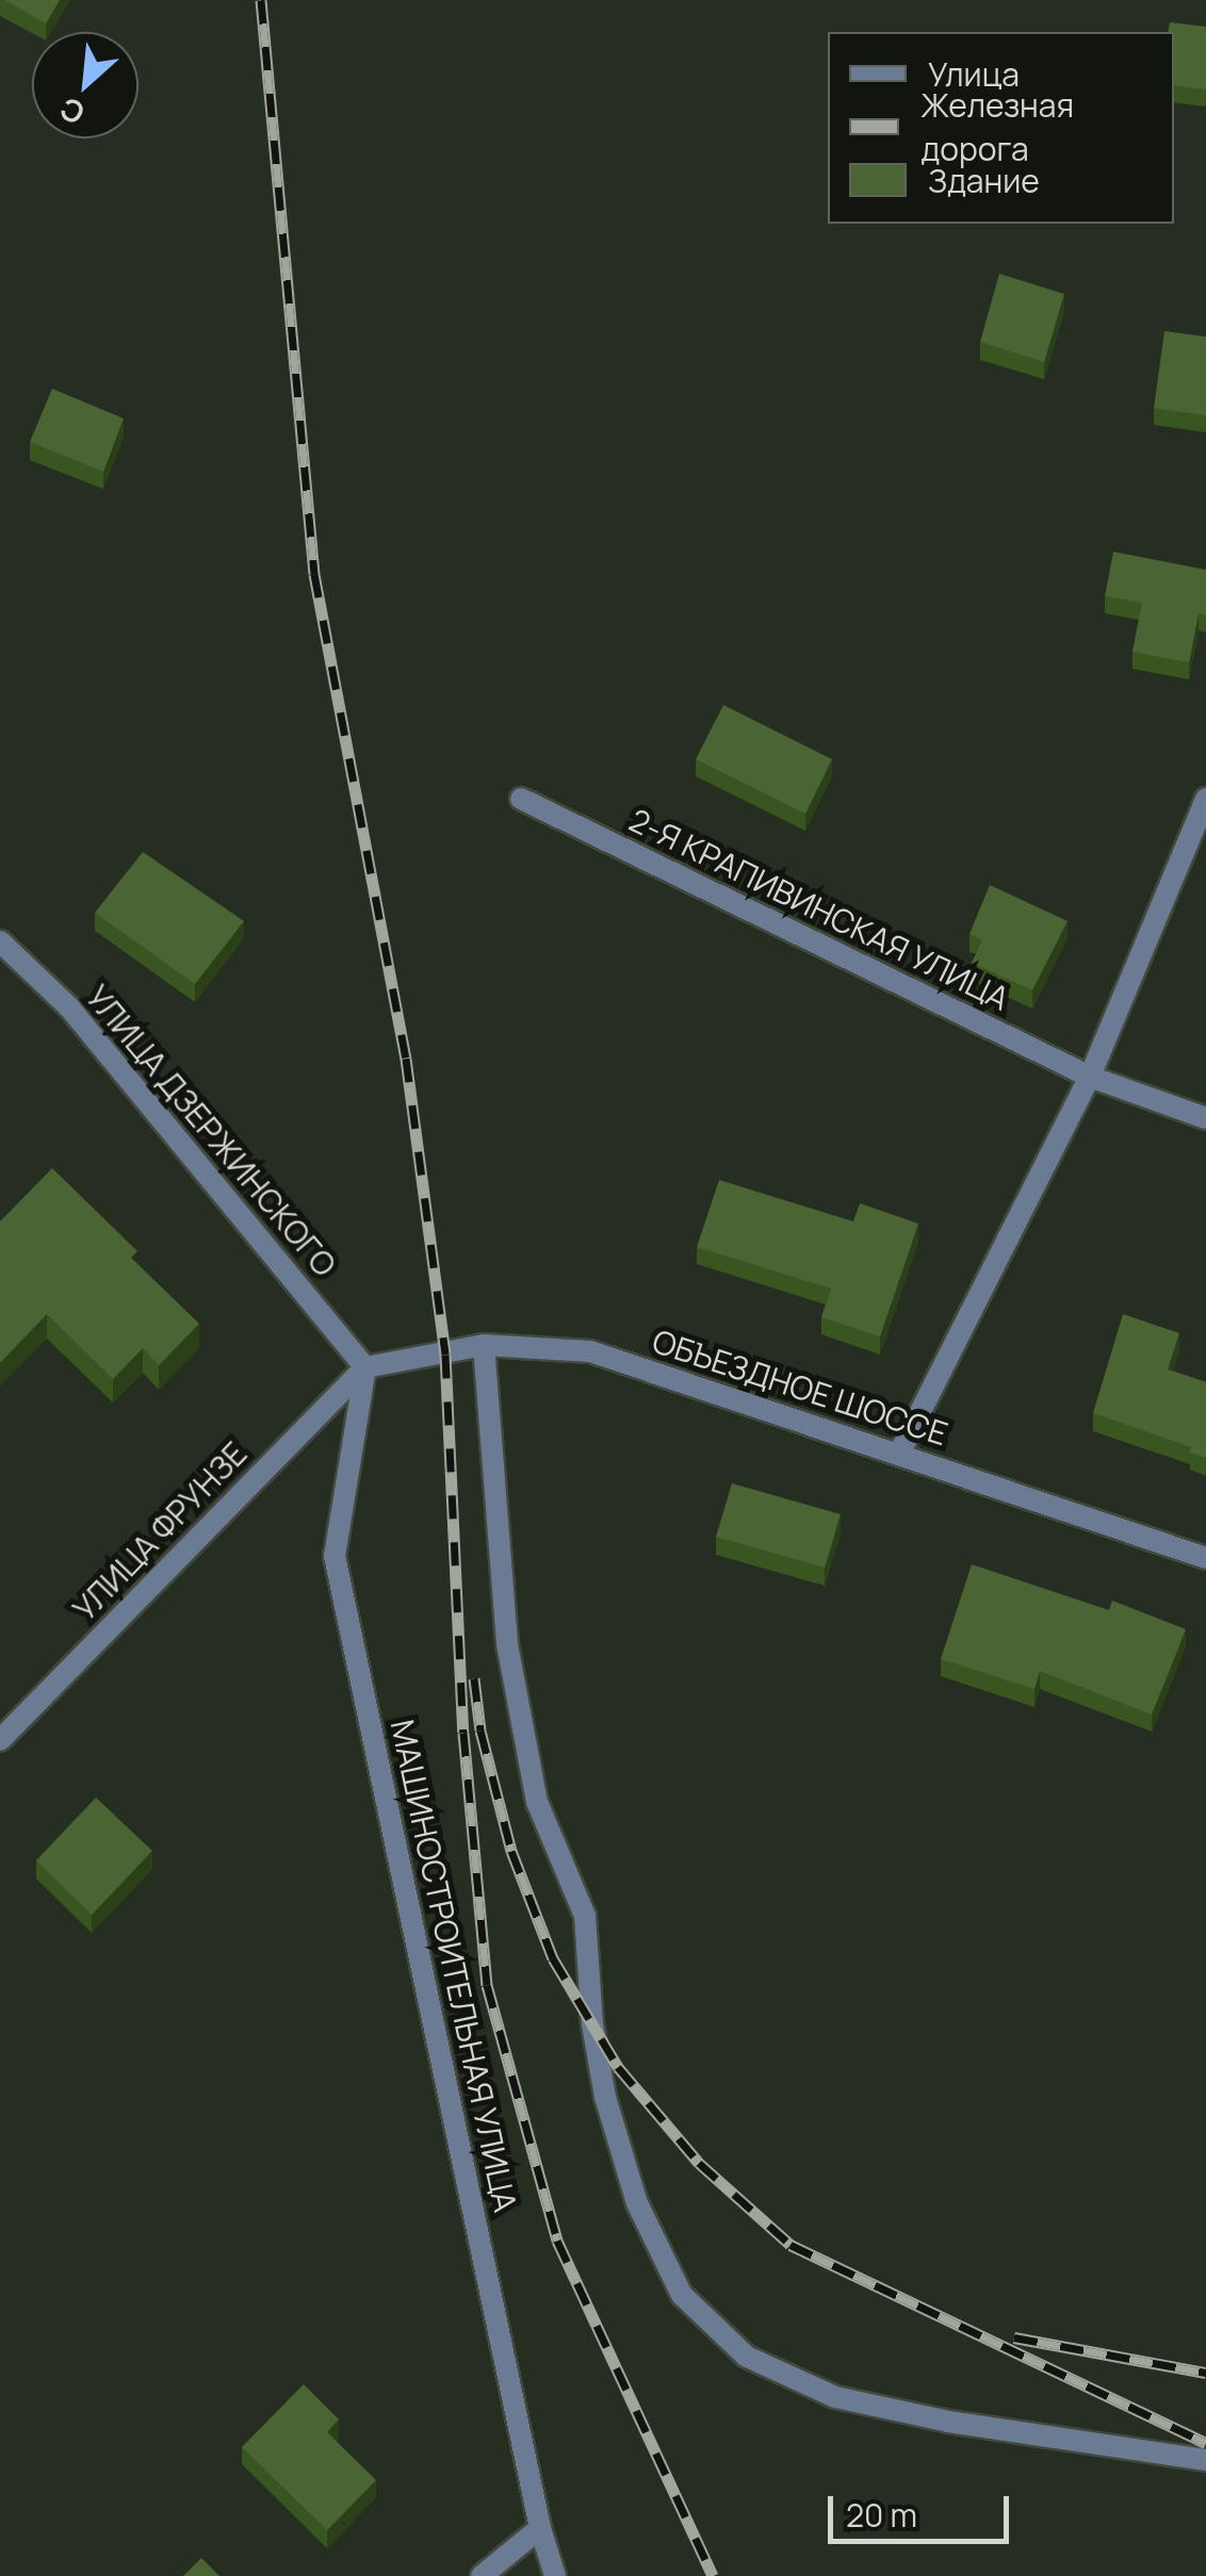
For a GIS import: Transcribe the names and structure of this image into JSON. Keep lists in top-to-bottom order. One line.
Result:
{"streets":{"street":["2-Я КРАПИВИНСКАЯ УЛИЦА","УЛИЦА ДЗЕРЖИНСКОГО","ОБЪЕЗДНОЕ ШОССЕ","УЛИЦА ФРУНЗЕ","МАШИНОСТРОИТЕЛЬНАЯ УЛИЦА"]},"crossings":[["УЛИЦА ДЗЕРЖИНСКОГО","ОБЪЕЗДНОЕ ШОССЕ"],["УЛИЦА ДЗЕРЖИНСКОГО","УЛИЦА ФРУНЗЕ"],["УЛИЦА ДЗЕРЖИНСКОГО","МАШИНОСТРОИТЕЛЬНАЯ УЛИЦА"],["ОБЪЕЗДНОЕ ШОССЕ","УЛИЦА ФРУНЗЕ"],["ОБЪЕЗДНОЕ ШОССЕ","МАШИНОСТРОИТЕЛЬНАЯ УЛИЦА"],["УЛИЦА ФРУНЗЕ","МАШИНОСТРОИТЕЛЬНАЯ УЛИЦА"]],"legend":["Улица","Железная дорога","Здание"],"scale_bar":"20 m","north":"bottom left"}
